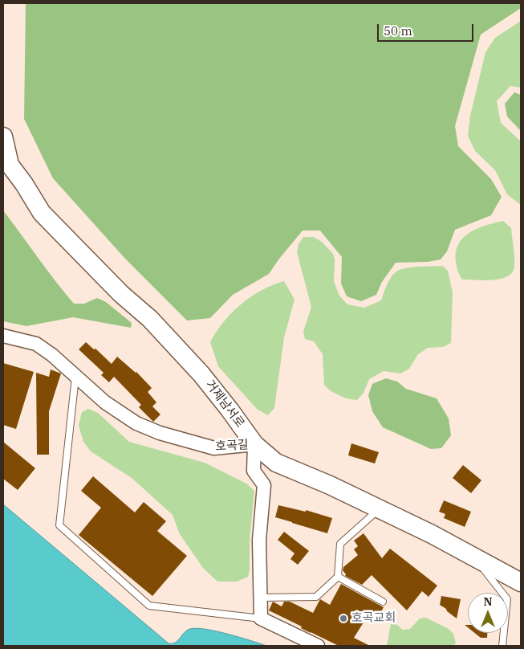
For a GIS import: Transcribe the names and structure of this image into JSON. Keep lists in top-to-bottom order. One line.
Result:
{"streets":{"main road":["거제남서로"],"street":["호곡길"]},"crossings":[["거제남서로","호곡길"]],"places":["호곡교회"],"scale_bar":"50 m","north":"top"}
